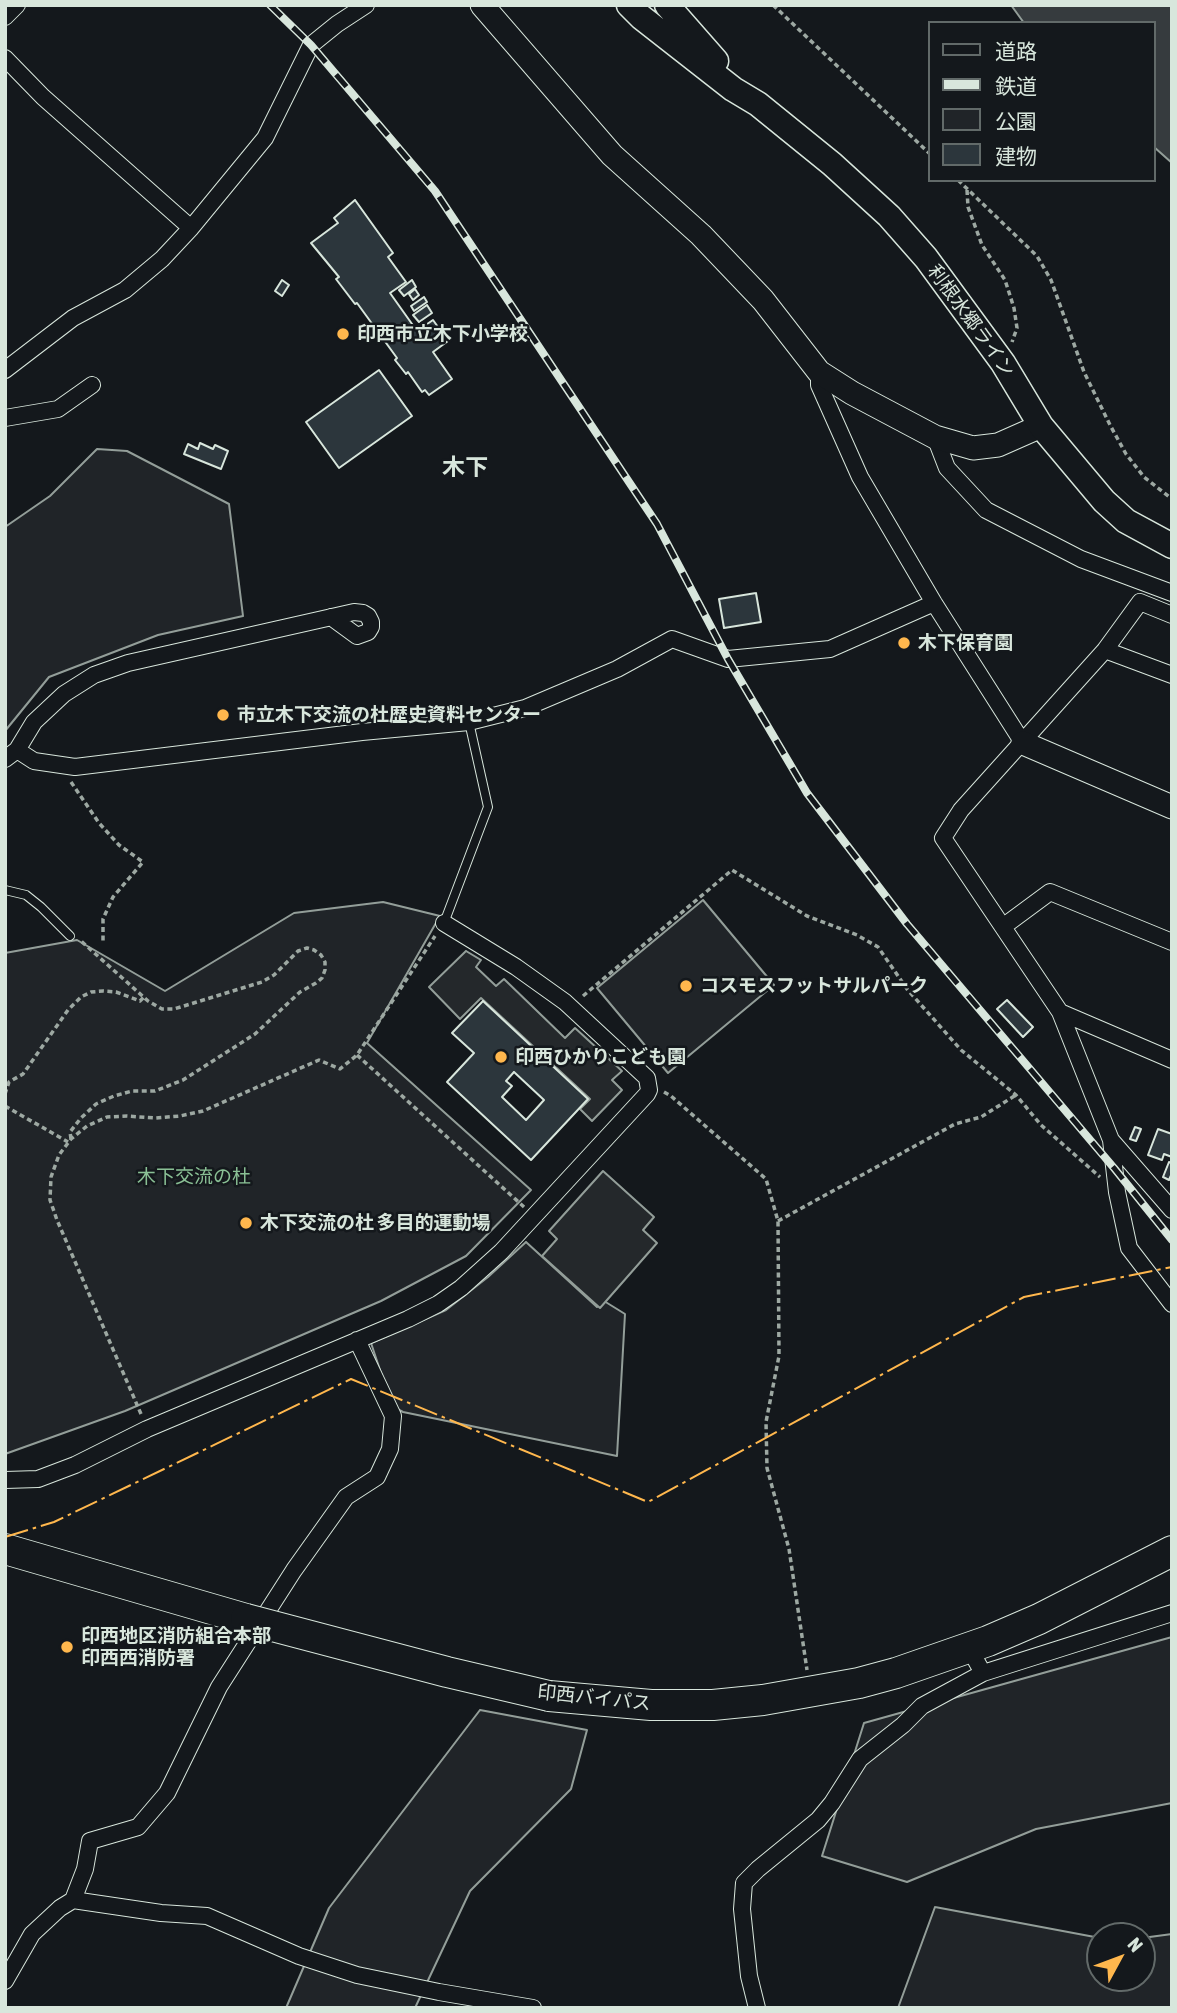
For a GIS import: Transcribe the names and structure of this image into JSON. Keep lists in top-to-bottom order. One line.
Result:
{"streets":{"highway":["印西バイパス"],"main road":["利根水郷ライン"]},"districts":["木下"],"parks":["木下交流の杜"],"places":["印西市立木下小学校","木下保育園","市立木下交流の杜歴史資料センター","コスモスフットサルパーク","印西ひかりこども園","木下交流の杜 多目的運動場","印西地区消防組合本部 印西西消防署"],"legend":["道路","鉄道","公園","建物"],"north":"top right"}
